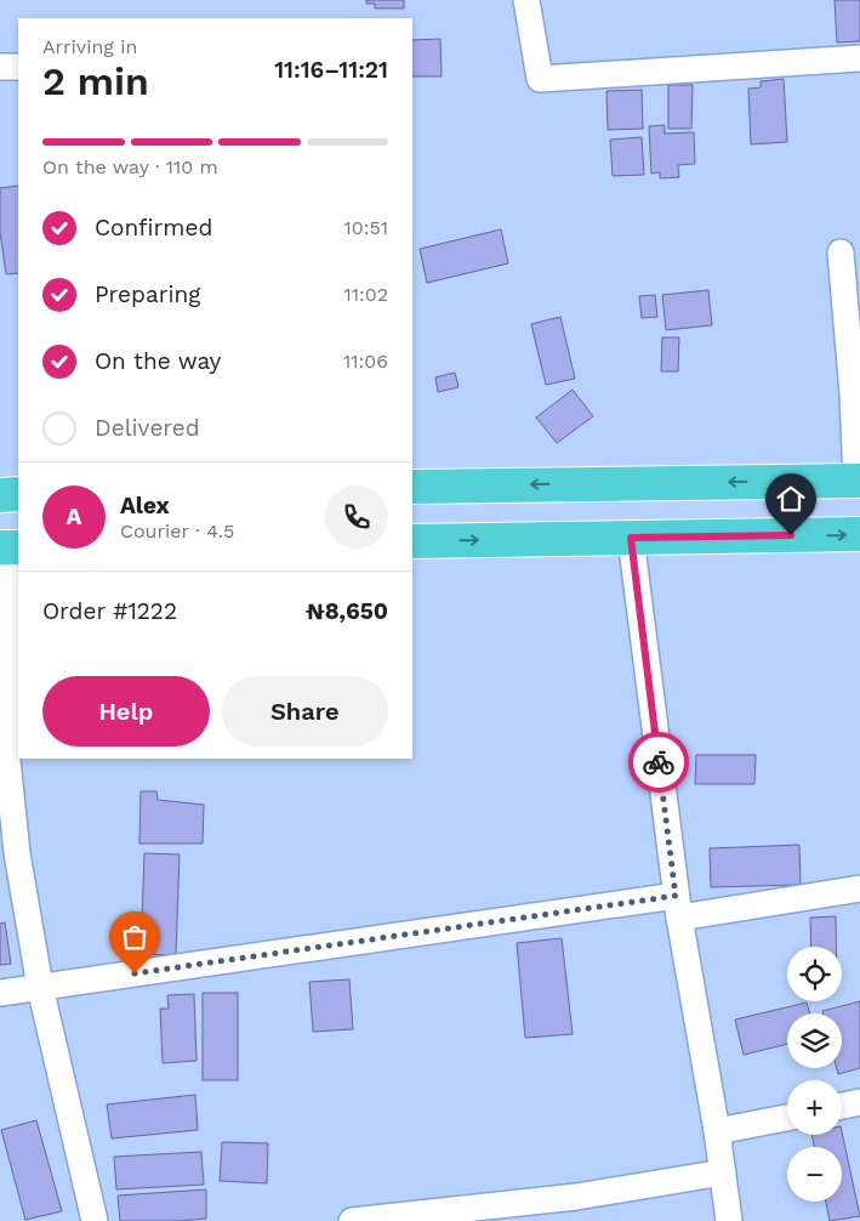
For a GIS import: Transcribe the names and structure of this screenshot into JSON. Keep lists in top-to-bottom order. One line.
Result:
{"page":{"heading":["2 min","Arriving in","11:16–11:21"],"panel":["Alex","Courier · 4.5","Order #1222","₦8,650"],"bar":"On the way · 110 m","list":[["Confirmed","10:51"],["Preparing","11:02"],["On the way","11:06"],"Delivered"],"round":"A","buttons":["Help","Share"],"map_buttons":["+","−"]}}
